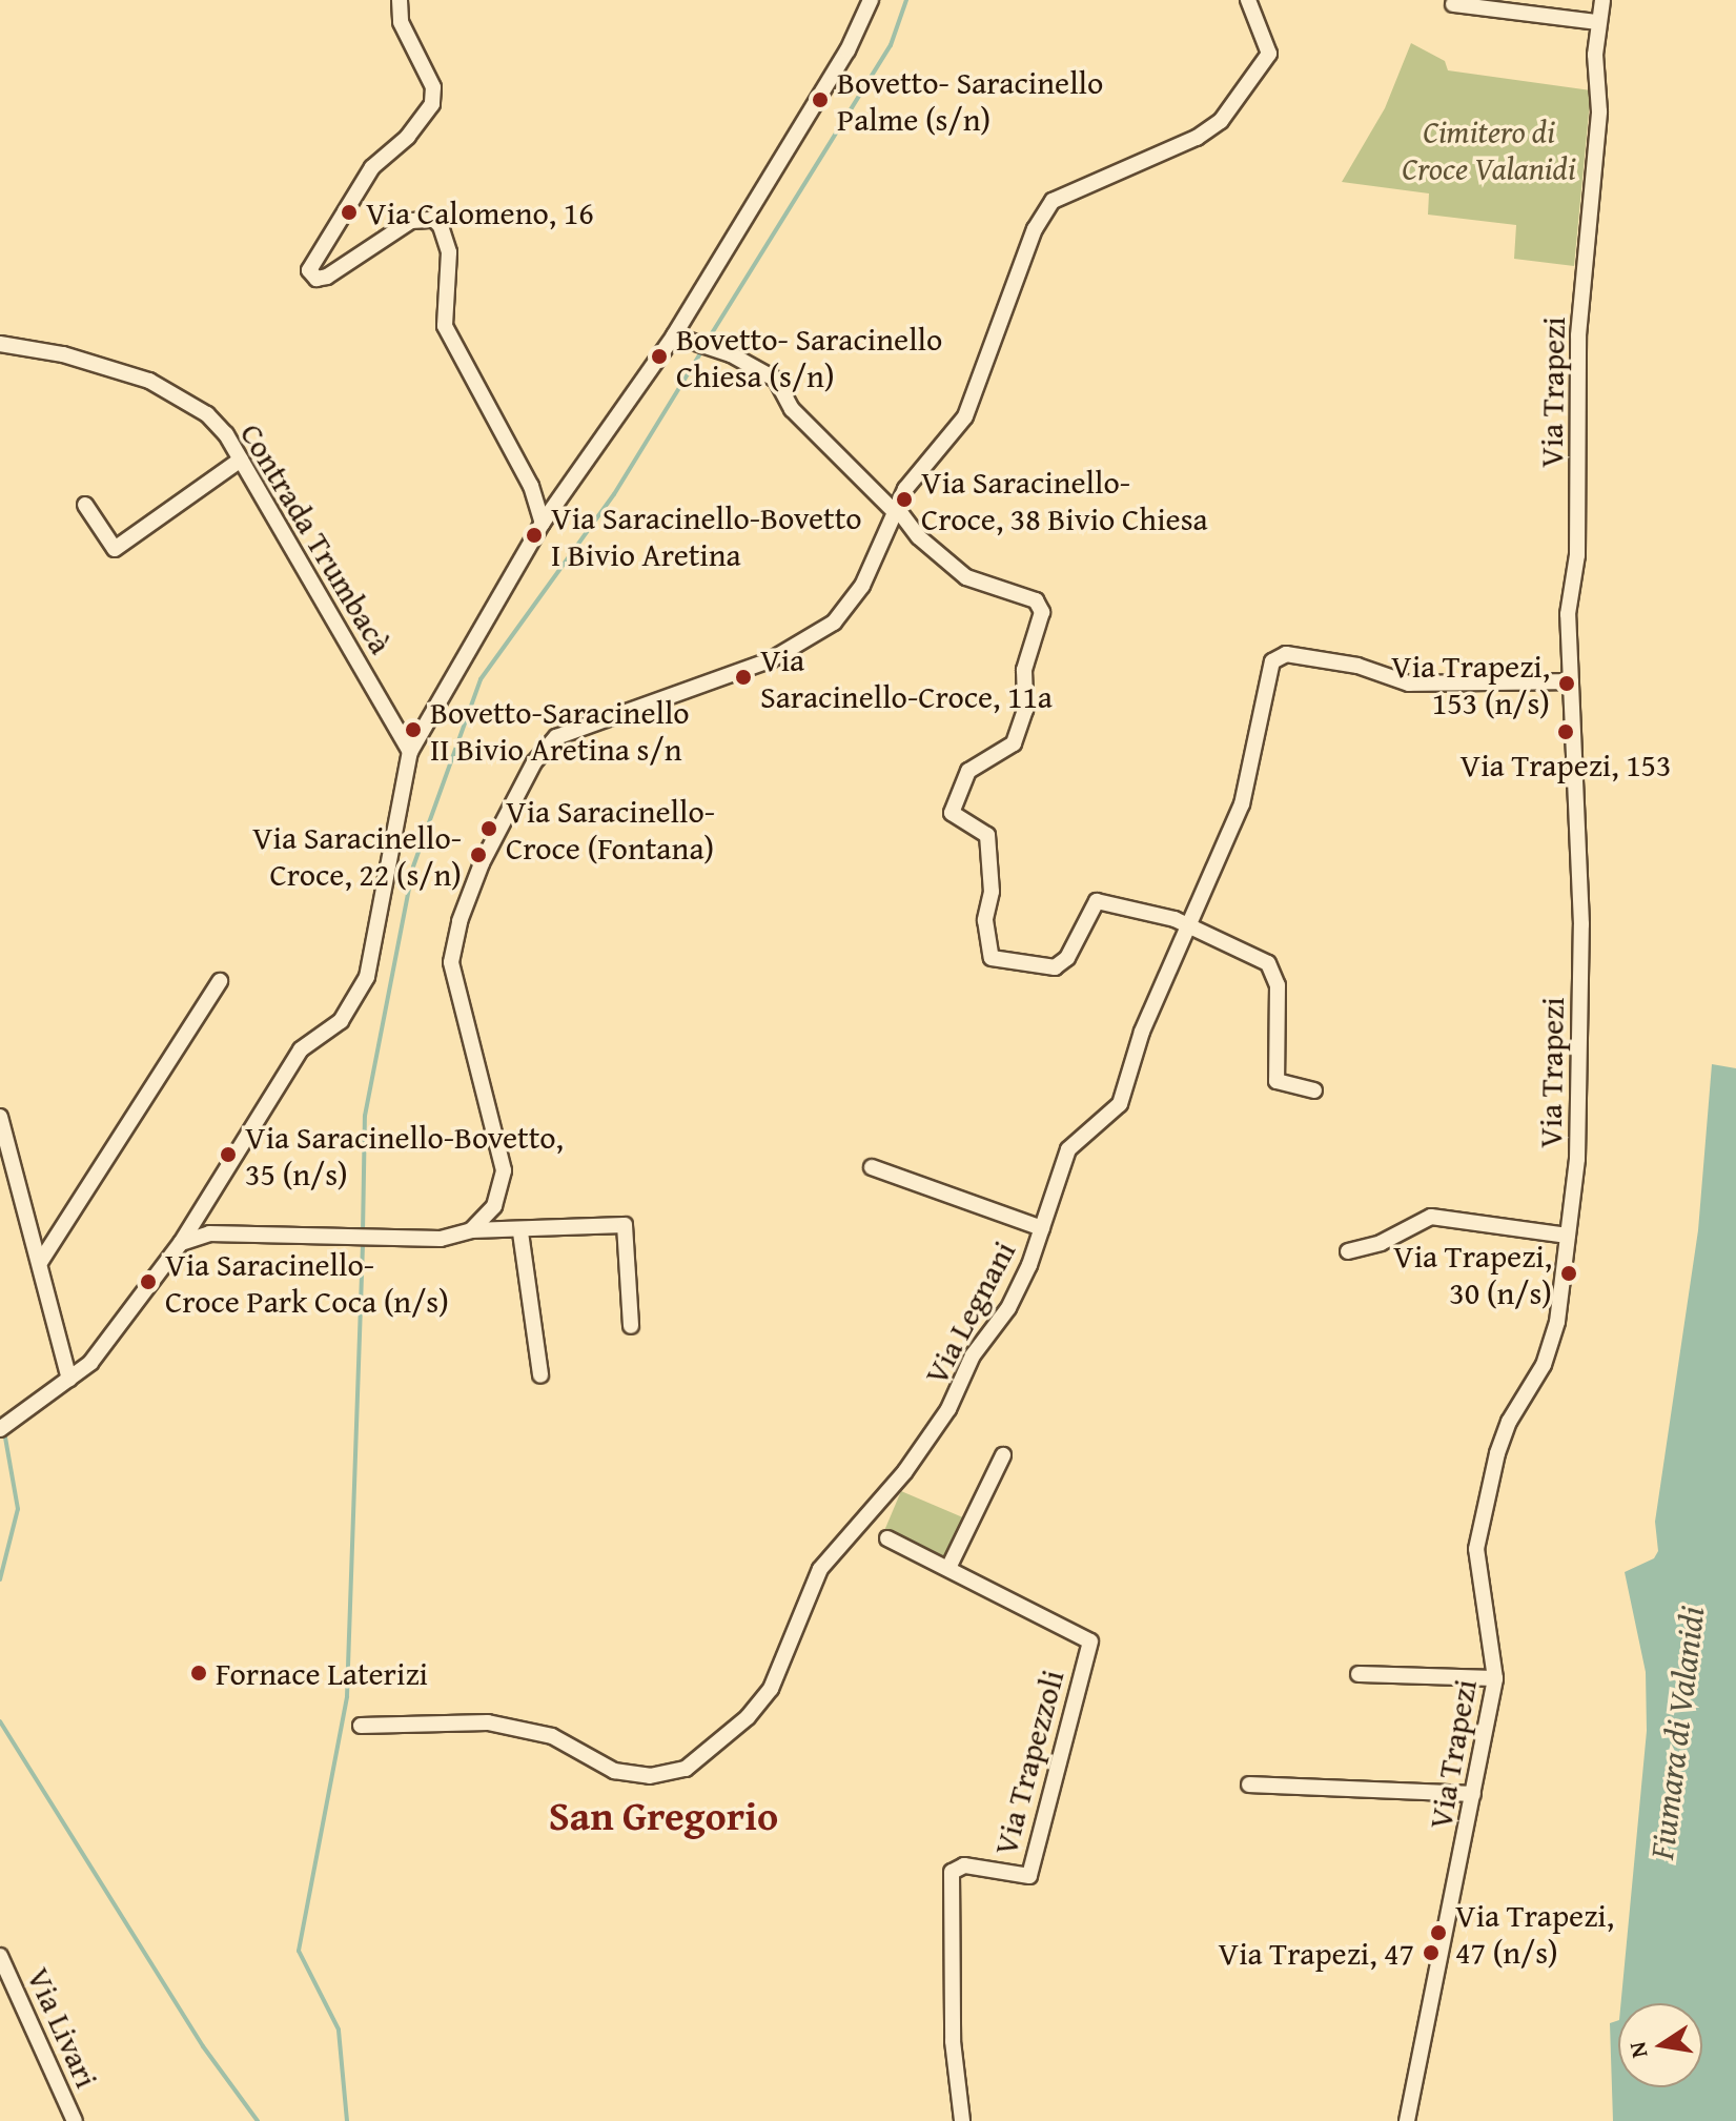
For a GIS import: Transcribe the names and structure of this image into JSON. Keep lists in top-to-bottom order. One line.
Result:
{"streets":{"street":["Via Trapezi","Contrada Trumbacà","Via Legnani","Via Trapezzoli","Via Livari"]},"crossings":[["Via Trapezi","Via Legnani"]],"districts":["San Gregorio"],"water":["Fiumara di Valanidi"],"parks":["Cimitero di Croce Valanidi"],"places":["Bovetto- Saracinello Palme (s/n)","Via Calomeno, 16","Bovetto- Saracinello Chiesa (s/n)","Via Saracinello- Croce, 38 Bivio Chiesa","Via Saracinello-Bovetto I Bivio Aretina","Via Saracinello-Croce, 11a","Via Trapezi, 153 (n/s)","Bovetto-Saracinello II Bivio Aretina s/n","Via Trapezi, 153","Via Saracinello- Croce (Fontana)","Via Saracinello- Croce, 22 (s/n)","Via Saracinello-Bovetto, 35 (n/s)","Via Trapezi, 30 (n/s)","Via Saracinello- Croce Park Coca (n/s)","Fornace Laterizi","Via Trapezi, 47 (n/s)","Via Trapezi, 47"],"north":"left"}
